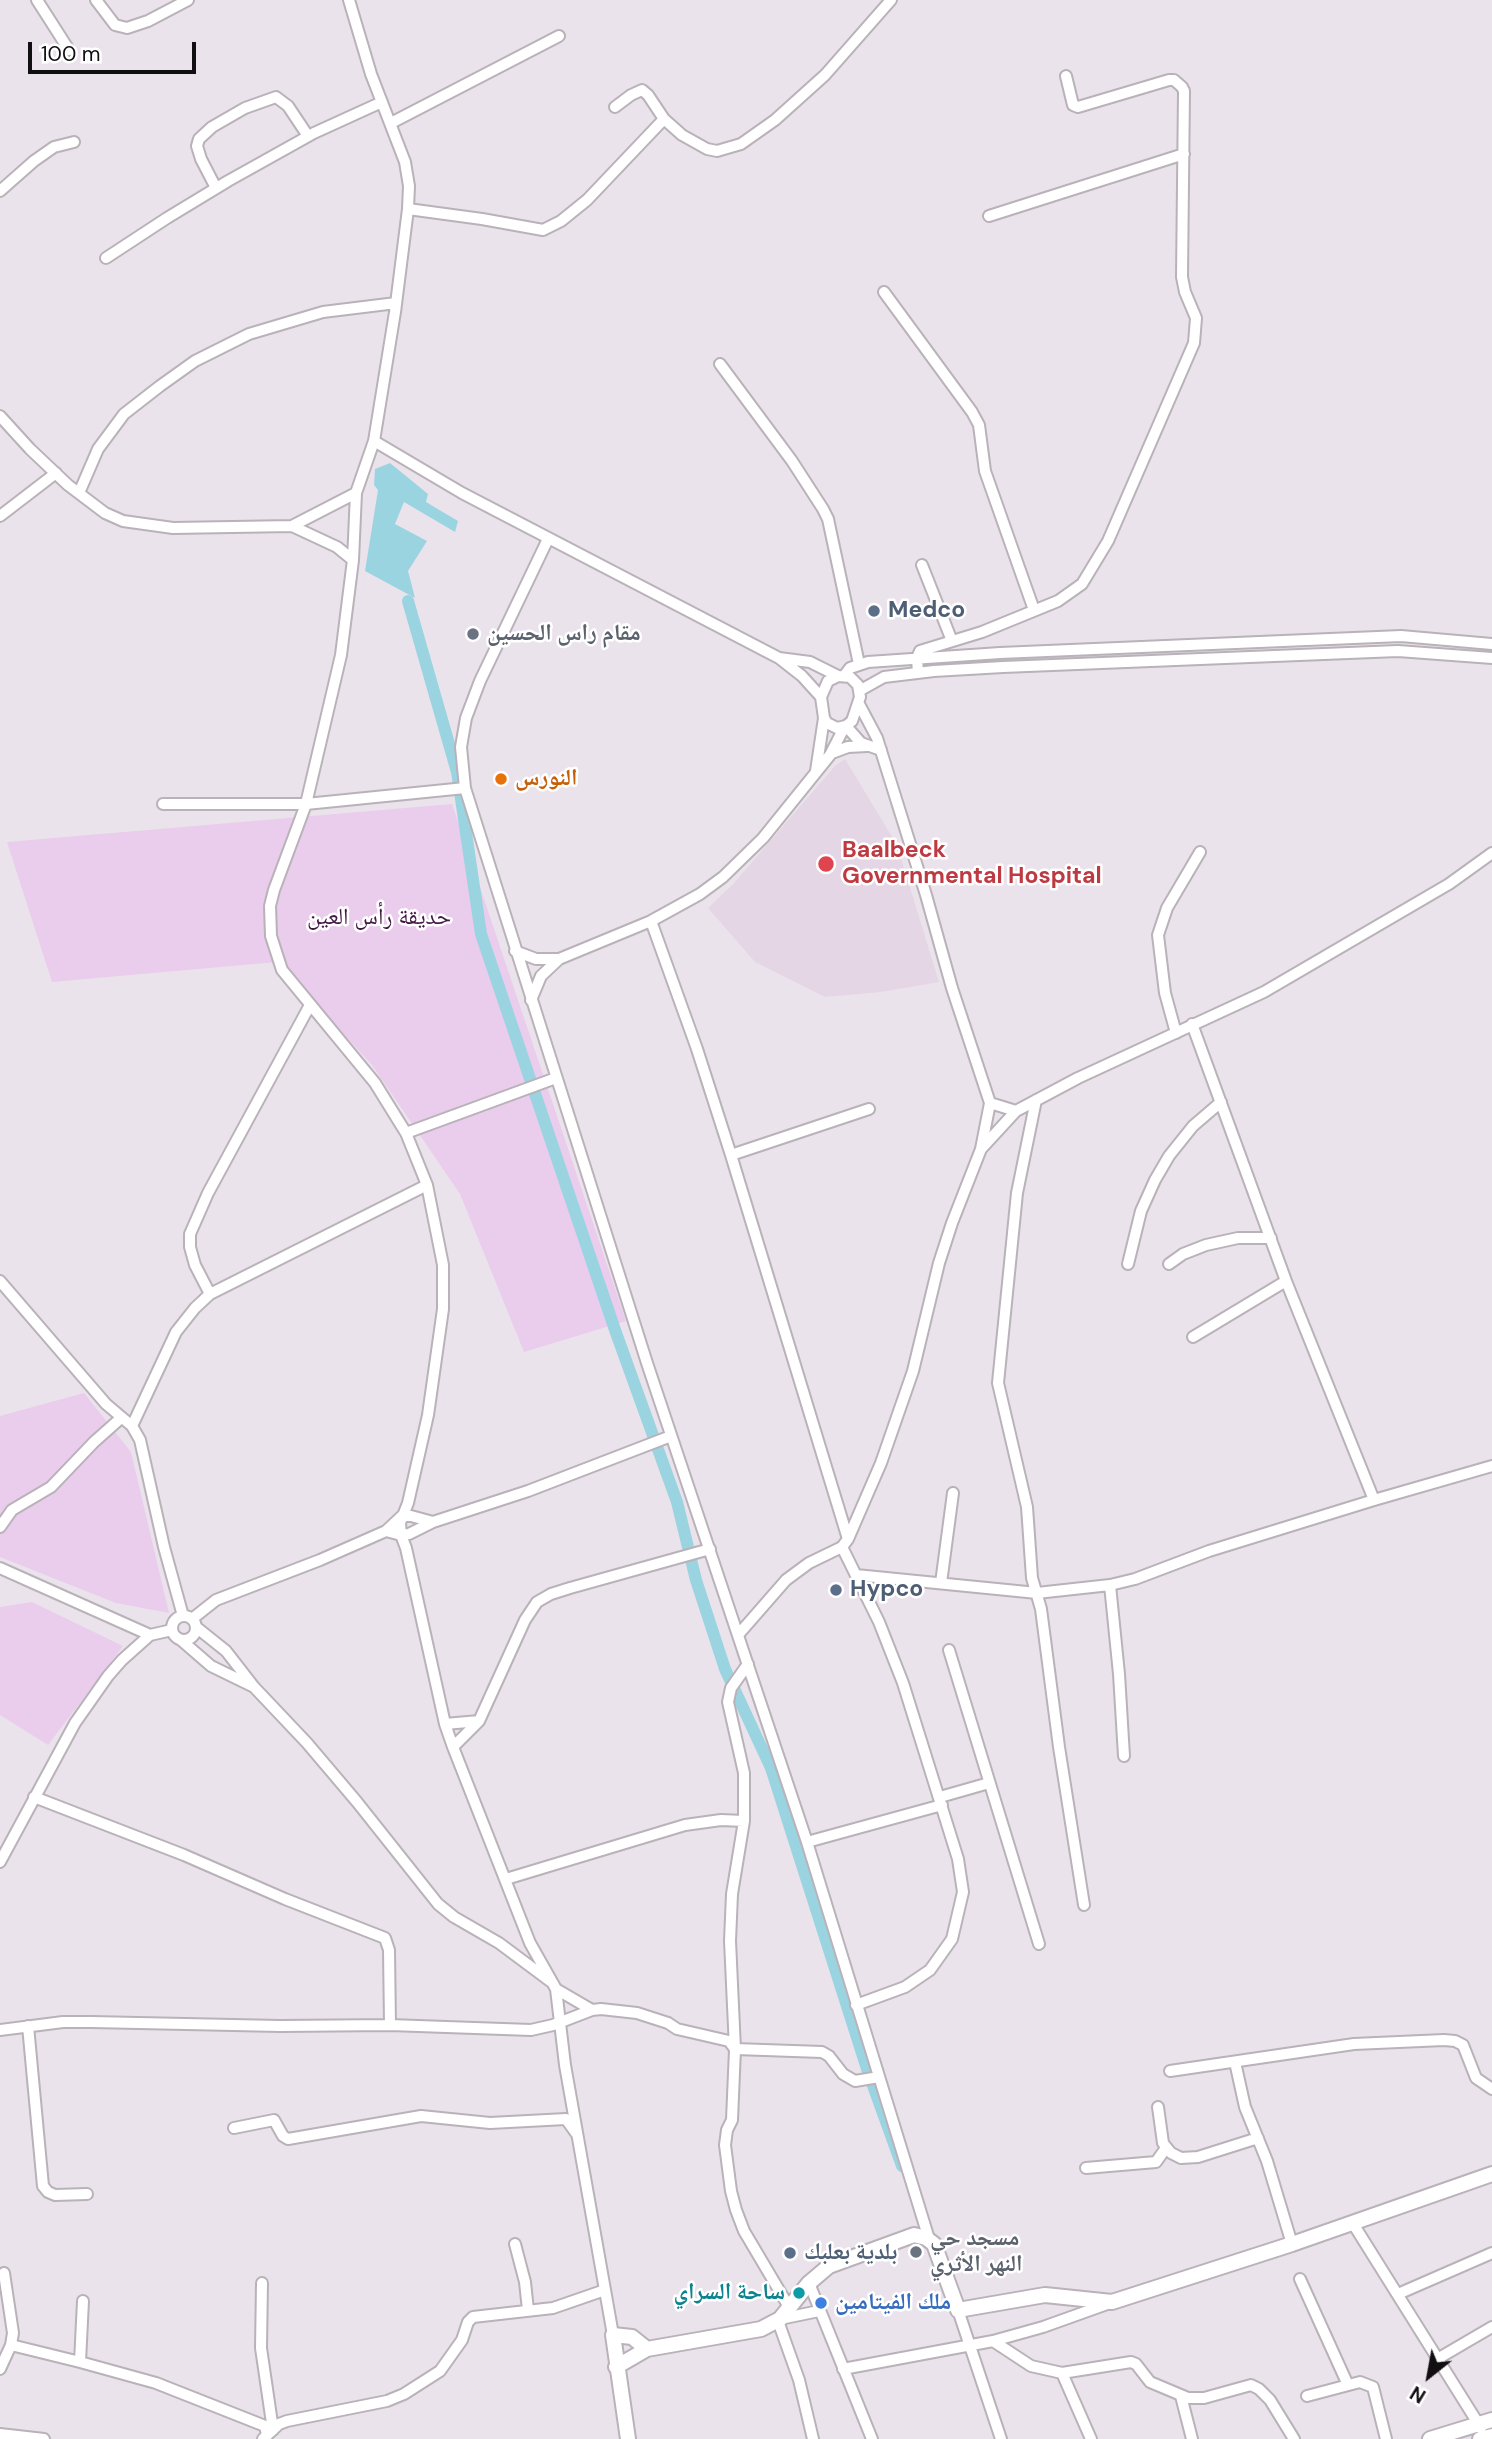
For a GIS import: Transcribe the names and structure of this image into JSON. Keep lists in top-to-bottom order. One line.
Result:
{"parks":["حديقة رأس العين"],"places":["Medco","مقام راس الحسين","النورس","Baalbeck Governmental Hospital","Hypco","مسجد حي النهر الأثري","بلدية بعلبك","ساحة السراي","ملك الفيتامين"],"scale_bar":"100 m","north":"bottom left"}
